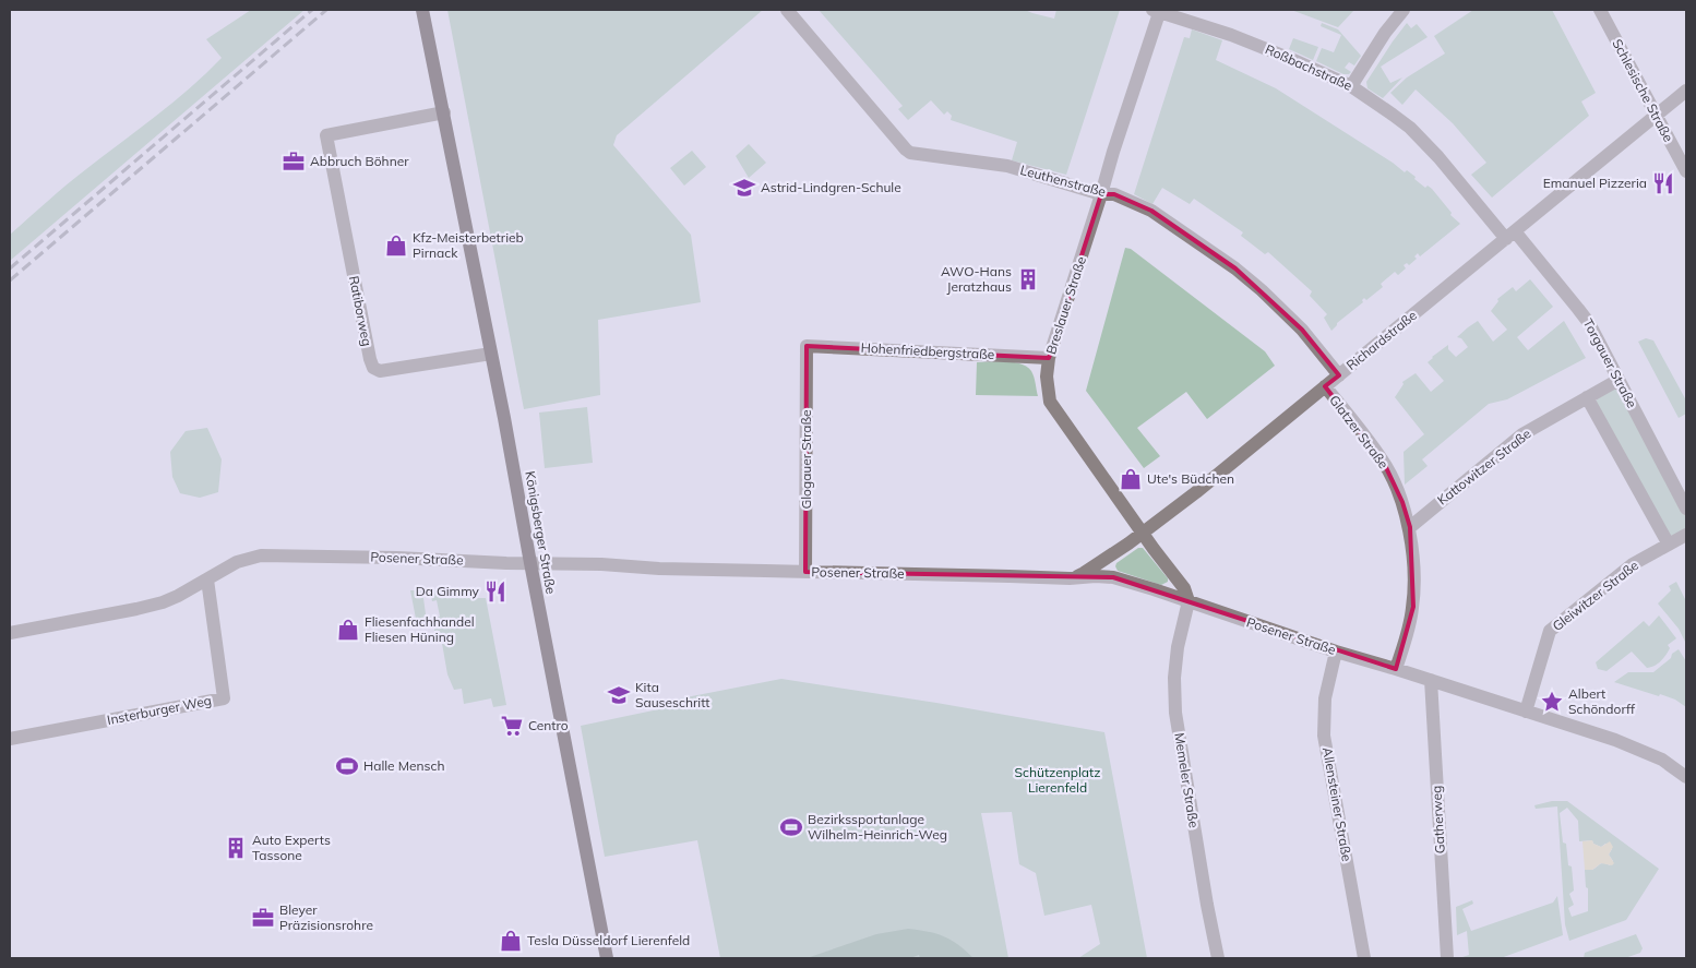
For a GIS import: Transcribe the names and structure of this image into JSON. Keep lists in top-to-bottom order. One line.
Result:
{"streets":{"main road":["Königsberger Straße"],"street":["Roßbachstraße","Schlesische Straße","Leuthenstraße","Breslauer Straße","Ratiborweg","Richardstraße","Hohenfriedbergstraße","Torgauer Straße","Glatzer Straße","Glogauer Straße","Kattowitzer Straße","Posener Straße","Gleiwitzer Straße","Insterburger Weg","Memeler Straße","Allensteiner Straße","Gatherweg"]},"crossings":[["Roßbachstraße","Breslauer Straße"],["Roßbachstraße","Richardstraße"],["Roßbachstraße","Torgauer Straße"],["Schlesische Straße","Richardstraße"],["Leuthenstraße","Breslauer Straße"],["Leuthenstraße","Richardstraße"],["Breslauer Straße","Richardstraße"],["Breslauer Straße","Hohenfriedbergstraße"],["Breslauer Straße","Posener Straße"],["Breslauer Straße","Memeler Straße"],["Ratiborweg","Königsberger Straße"],["Richardstraße","Torgauer Straße"],["Richardstraße","Glatzer Straße"],["Richardstraße","Posener Straße"],["Hohenfriedbergstraße","Glogauer Straße"],["Torgauer Straße","Kattowitzer Straße"],["Glatzer Straße","Kattowitzer Straße"],["Glatzer Straße","Posener Straße"],["Glogauer Straße","Posener Straße"],["Königsberger Straße","Posener Straße"],["Posener Straße","Gleiwitzer Straße"],["Posener Straße","Insterburger Weg"],["Posener Straße","Memeler Straße"],["Posener Straße","Allensteiner Straße"],["Posener Straße","Gatherweg"]],"parks":["Schützenplatz Lierenfeld"],"places":{"office":["Abbruch Böhner","Bleyer Präzisionsrohre"],"restaurant":["Emanuel Pizzeria","Da Gimmy"],"school or university":["Astrid-Lindgren-Schule","Kita Sauseschritt"],"shop":["Kfz-Meisterbetrieb Pirnack","Ute's Büdchen","Fliesenfachhandel Fliesen Hüning","Tesla Düsseldorf Lierenfeld"],"building":["AWO-Hans Jeratzhaus","Auto Experts Tassone"],"place":["Albert Schöndorff"],"supermarket":["Centro"],"sports":["Halle Mensch","Bezirkssportanlage Wilhelm-Heinrich-Weg"]}}
